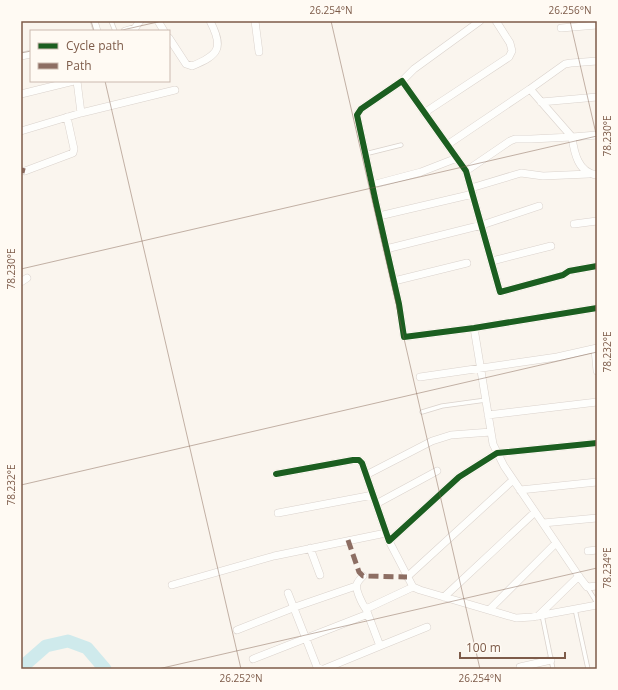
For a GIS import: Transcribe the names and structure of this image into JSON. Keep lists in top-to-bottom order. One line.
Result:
{"legend":["Cycle path","Path"],"scale_bar":"100 m","coordinates":["26.254°N","26.256°N","78.230°E","78.232°E","78.234°E","26.252°N"]}
